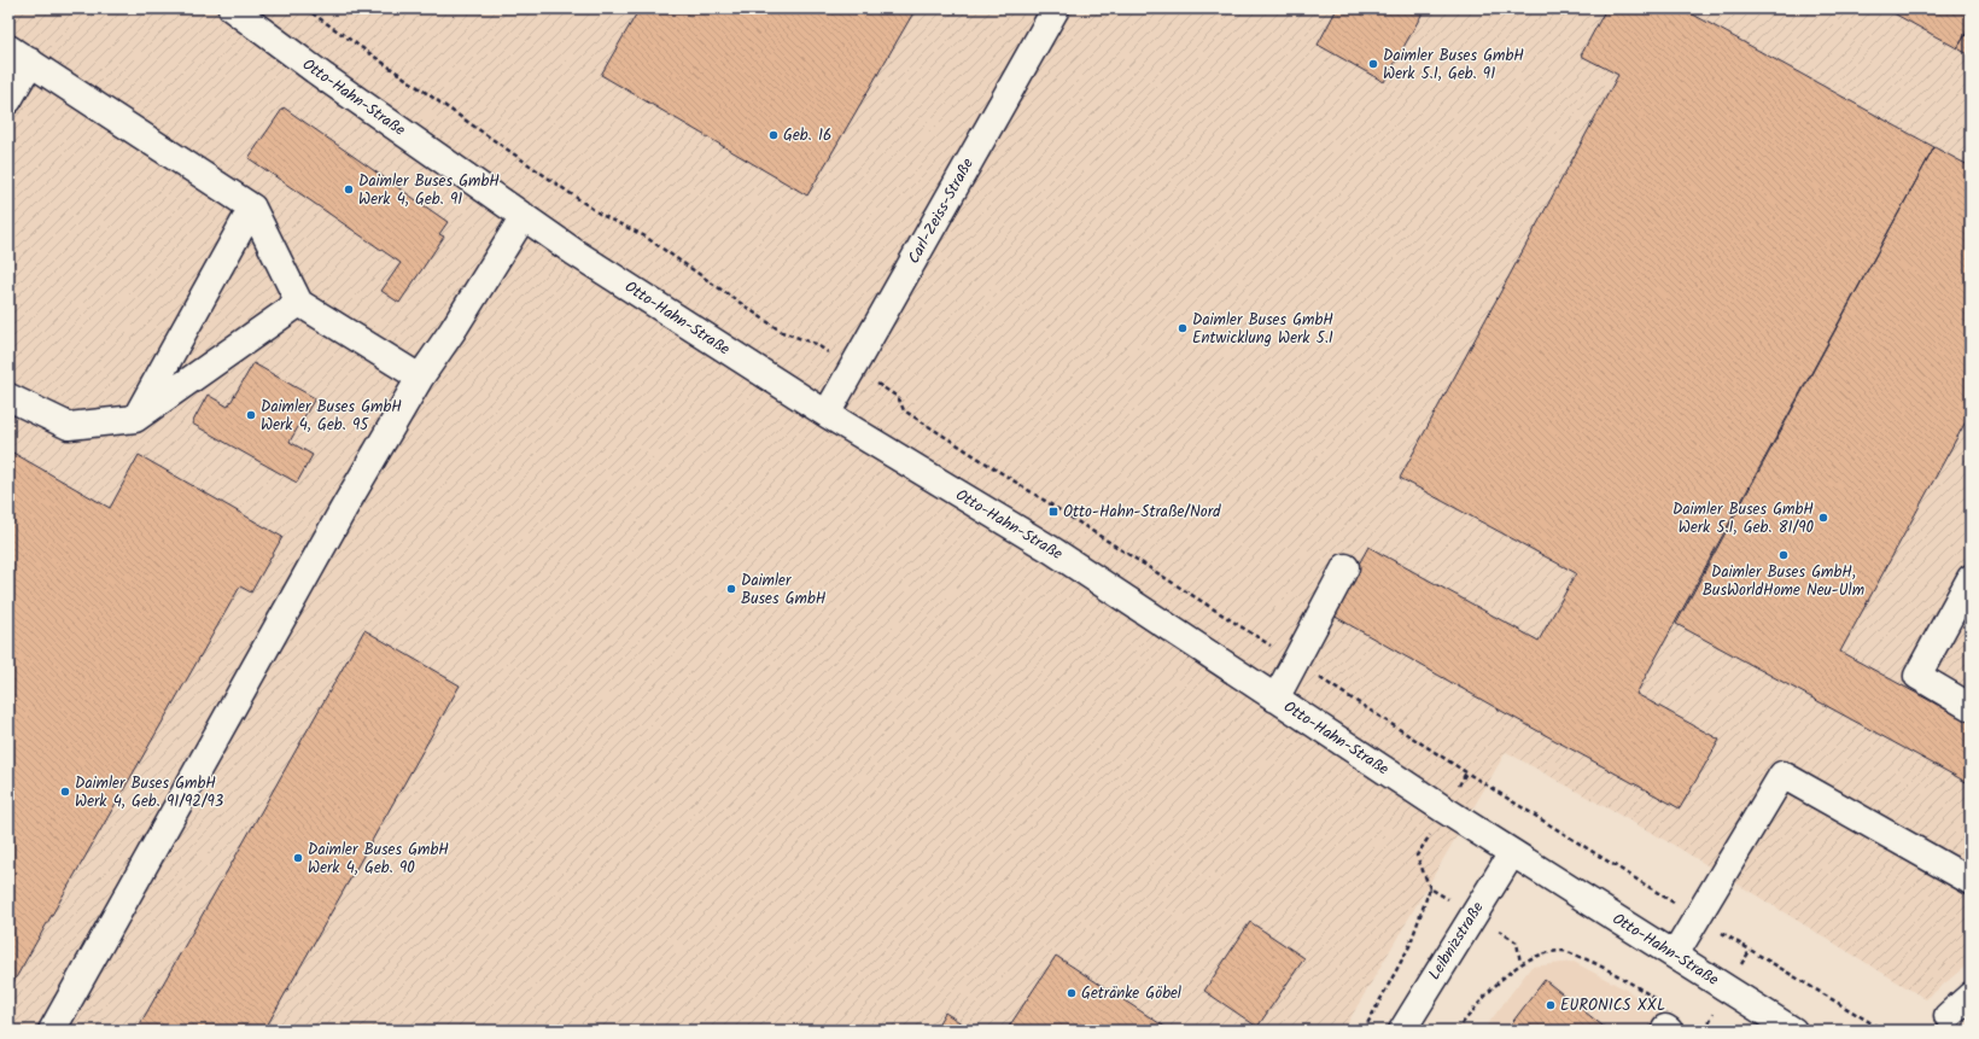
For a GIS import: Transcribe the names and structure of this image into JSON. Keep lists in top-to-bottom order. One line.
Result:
{"streets":{"street":["Otto-Hahn-Straße","Carl-Zeiss-Straße","Leibnizstraße"]},"crossings":[["Otto-Hahn-Straße","Carl-Zeiss-Straße"],["Otto-Hahn-Straße","Leibnizstraße"]],"places":{"other":["Daimler Buses GmbH Werk 5.1, Geb. 91","Geb. 16","Daimler Buses GmbH Werk 4, Geb. 91","Daimler Buses GmbH Entwicklung Werk 5.1","Daimler Buses GmbH Werk 4, Geb. 95","Daimler Buses GmbH Werk 5.1, Geb. 81/90","Daimler Buses GmbH, BusWorldHome Neu-Ulm","Daimler Buses GmbH","Daimler Buses GmbH Werk 4, Geb. 91/92/93","Daimler Buses GmbH Werk 4, Geb. 90","Getränke Göbel","EURONICS XXL"],"transit":["Otto-Hahn-Straße/Nord"]}}
